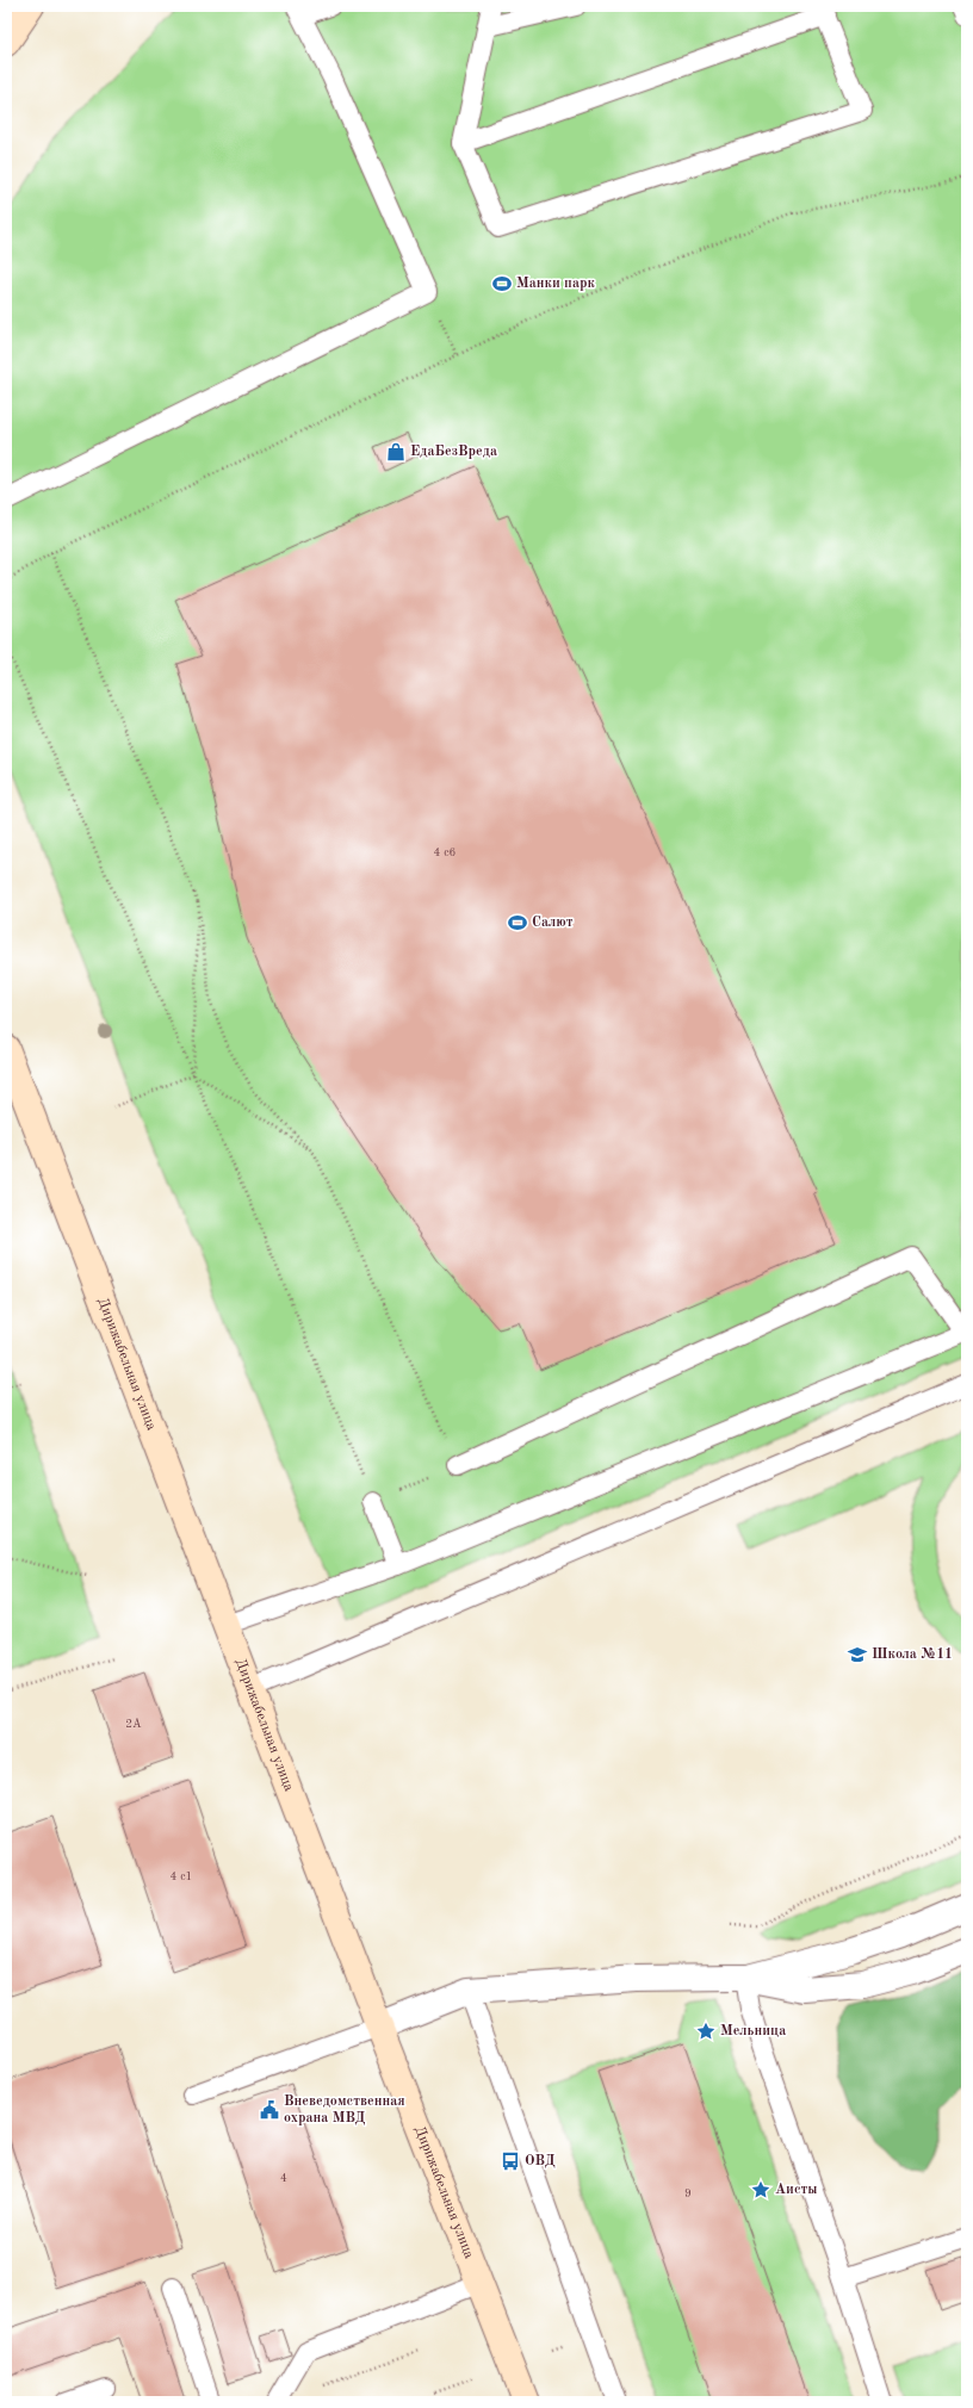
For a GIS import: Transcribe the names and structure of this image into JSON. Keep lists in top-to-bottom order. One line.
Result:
{"streets":{"main road":["Дирижабельная улица"]},"places":{"sports":["Манки парк","Салют"],"shop":["ЕдаБезВреда"],"school or university":["Школа №11"],"place":["Мельница","Аисты"],"public building":["Вневедомственная охрана МВД"],"bus stop":["ОВД"]},"house_numbers":["4 с6","2А","4 с1","4","9"]}
